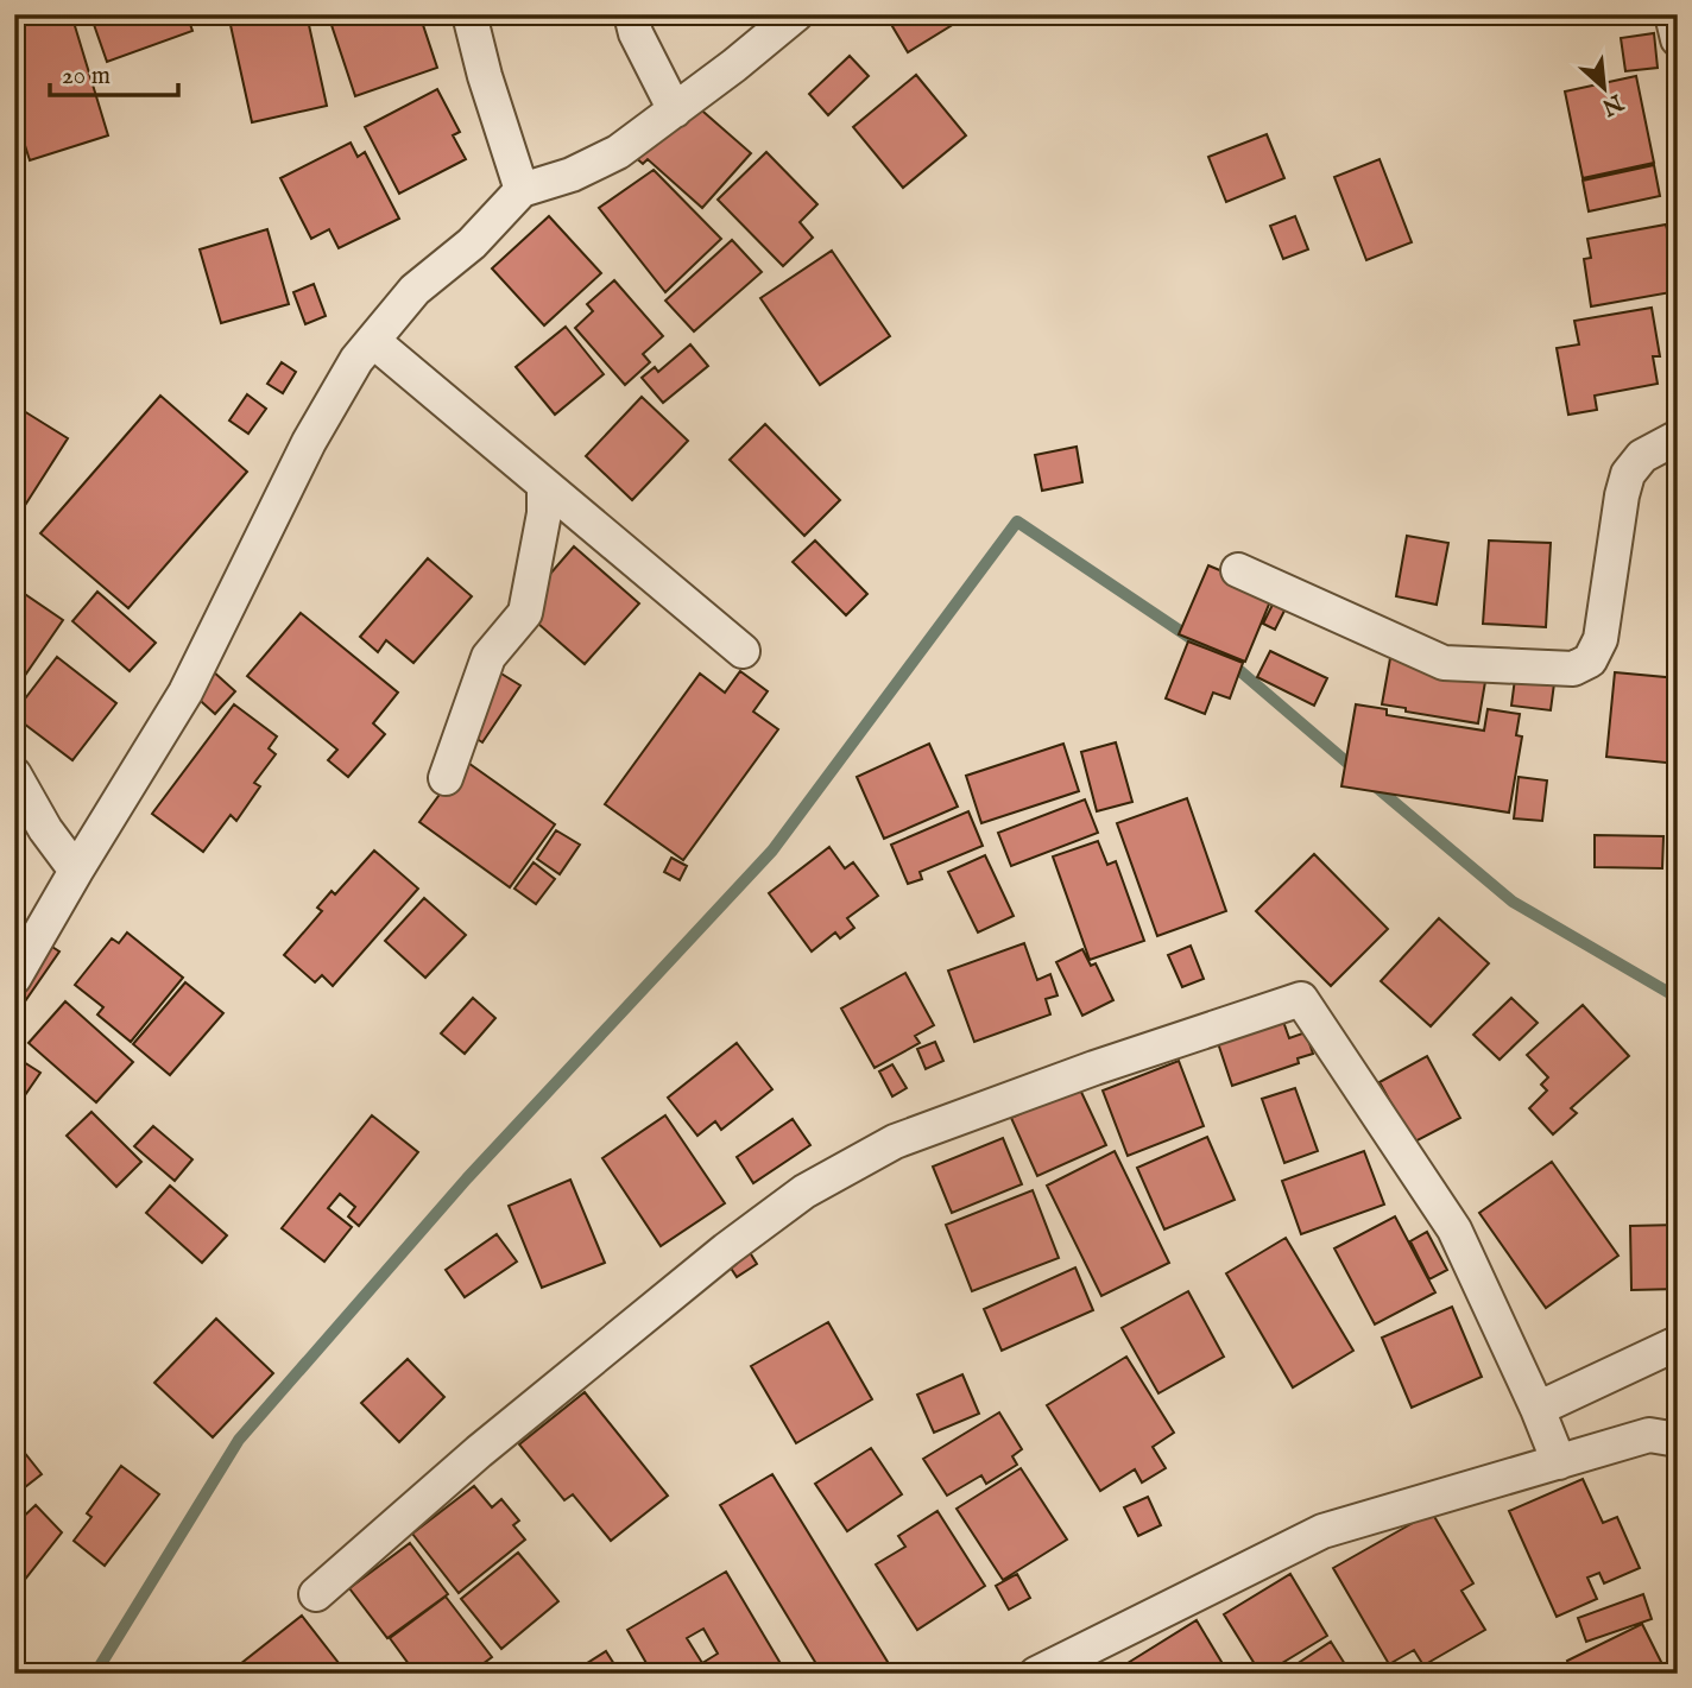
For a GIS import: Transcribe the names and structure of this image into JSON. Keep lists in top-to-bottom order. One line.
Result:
{"scale_bar":"20 m","north":"bottom right"}
